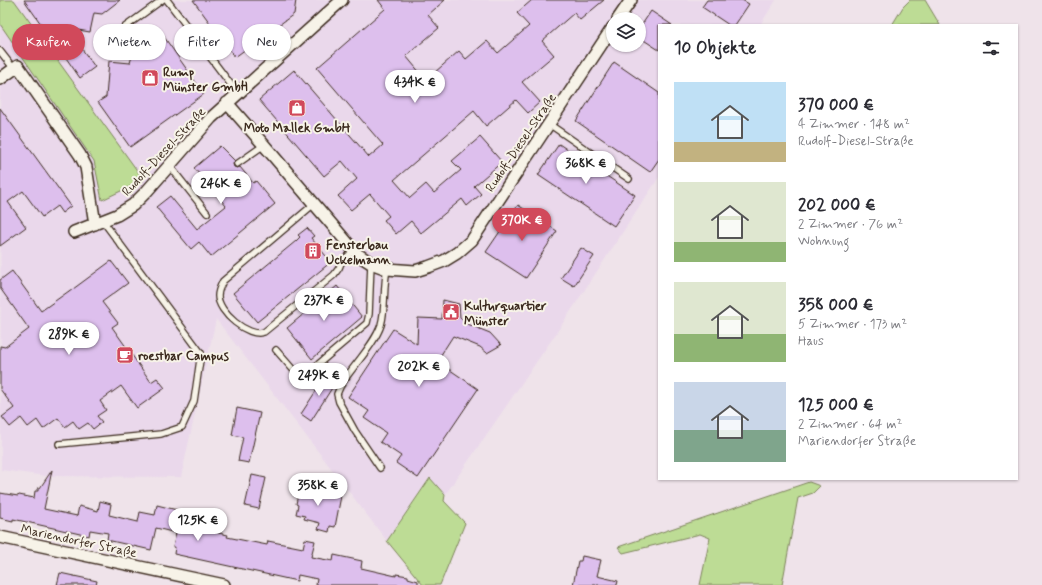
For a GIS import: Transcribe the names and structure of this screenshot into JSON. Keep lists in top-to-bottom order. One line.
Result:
{"streets":{"street":["Rudolf-Diesel-Straße","Mariendorfer Straße"]},"places":{"shop":["Rump Münster GmbH","Moto Mallek GmbH"],"building":["Fensterbau Uckelmann"],"public building":["Kulturquartier Münster"],"cafe":["roestbar Campus"]},"page":{"chip":["Kaufen","Mieten","Filter","Neu"],"heading":"10 Objekte","price":["434K €","368K €","246K €","370K €","237K €","289K €","202K €","249K €","358K €","125K €"],"list":[{"name":"370 000 €","note":"4 Zimmer · 148 m² · Rudolf-Diesel-Straße"},{"name":"202 000 €","note":"2 Zimmer · 76 m² · Wohnung"},{"name":"358 000 €","note":"5 Zimmer · 173 m² · Haus"},{"name":"125 000 €","note":"2 Zimmer · 64 m² · Mariendorfer Straße"}]}}
